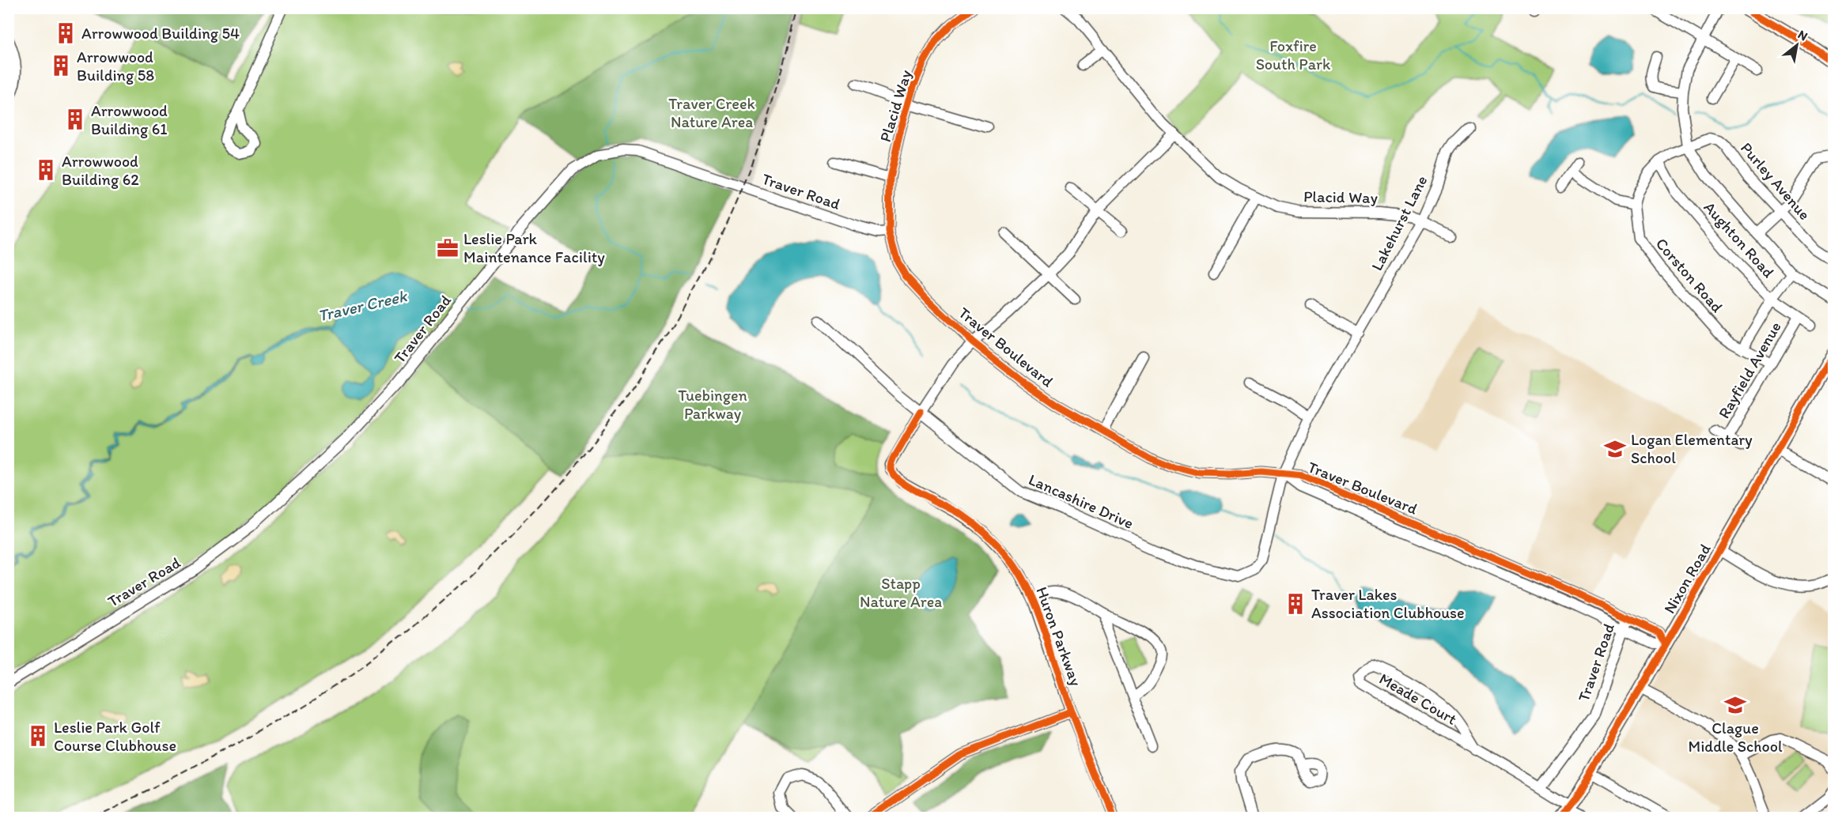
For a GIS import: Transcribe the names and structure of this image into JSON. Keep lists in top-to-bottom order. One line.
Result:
{"streets":{"main road":["Nixon Road"],"street":["Placid Way","Purley Avenue","Traver Road","Lakehurst Lane","Aughton Road","Corston Road","Traver Boulevard","Rayfield Avenue","Lancashire Drive","Huron Parkway","Meade Court"]},"crossings":[["Placid Way","Traver Road"],["Placid Way","Lakehurst Lane"],["Placid Way","Traver Boulevard"],["Purley Avenue","Corston Road"],["Traver Road","Traver Boulevard"],["Traver Road","Meade Court"],["Lakehurst Lane","Traver Boulevard"],["Lakehurst Lane","Lancashire Drive"],["Aughton Road","Corston Road"],["Aughton Road","Rayfield Avenue"],["Corston Road","Rayfield Avenue"],["Traver Boulevard","Lancashire Drive"],["Traver Boulevard","Nixon Road"],["Lancashire Drive","Huron Parkway"],["Nixon Road","Meade Court"]],"water":["Traver Creek"],"parks":["Foxfire South Park","Traver Creek Nature Area","Tuebingen Parkway","Stapp Nature Area"],"places":{"building":["Arrowwood Building 54","Arrowwood Building 58","Arrowwood Building 61","Arrowwood Building 62","Traver Lakes Association Clubhouse","Leslie Park Golf Course Clubhouse"],"office":["Leslie Park Maintenance Facility"],"school or university":["Logan Elementary School","Clague Middle School"]},"north":"top right"}
